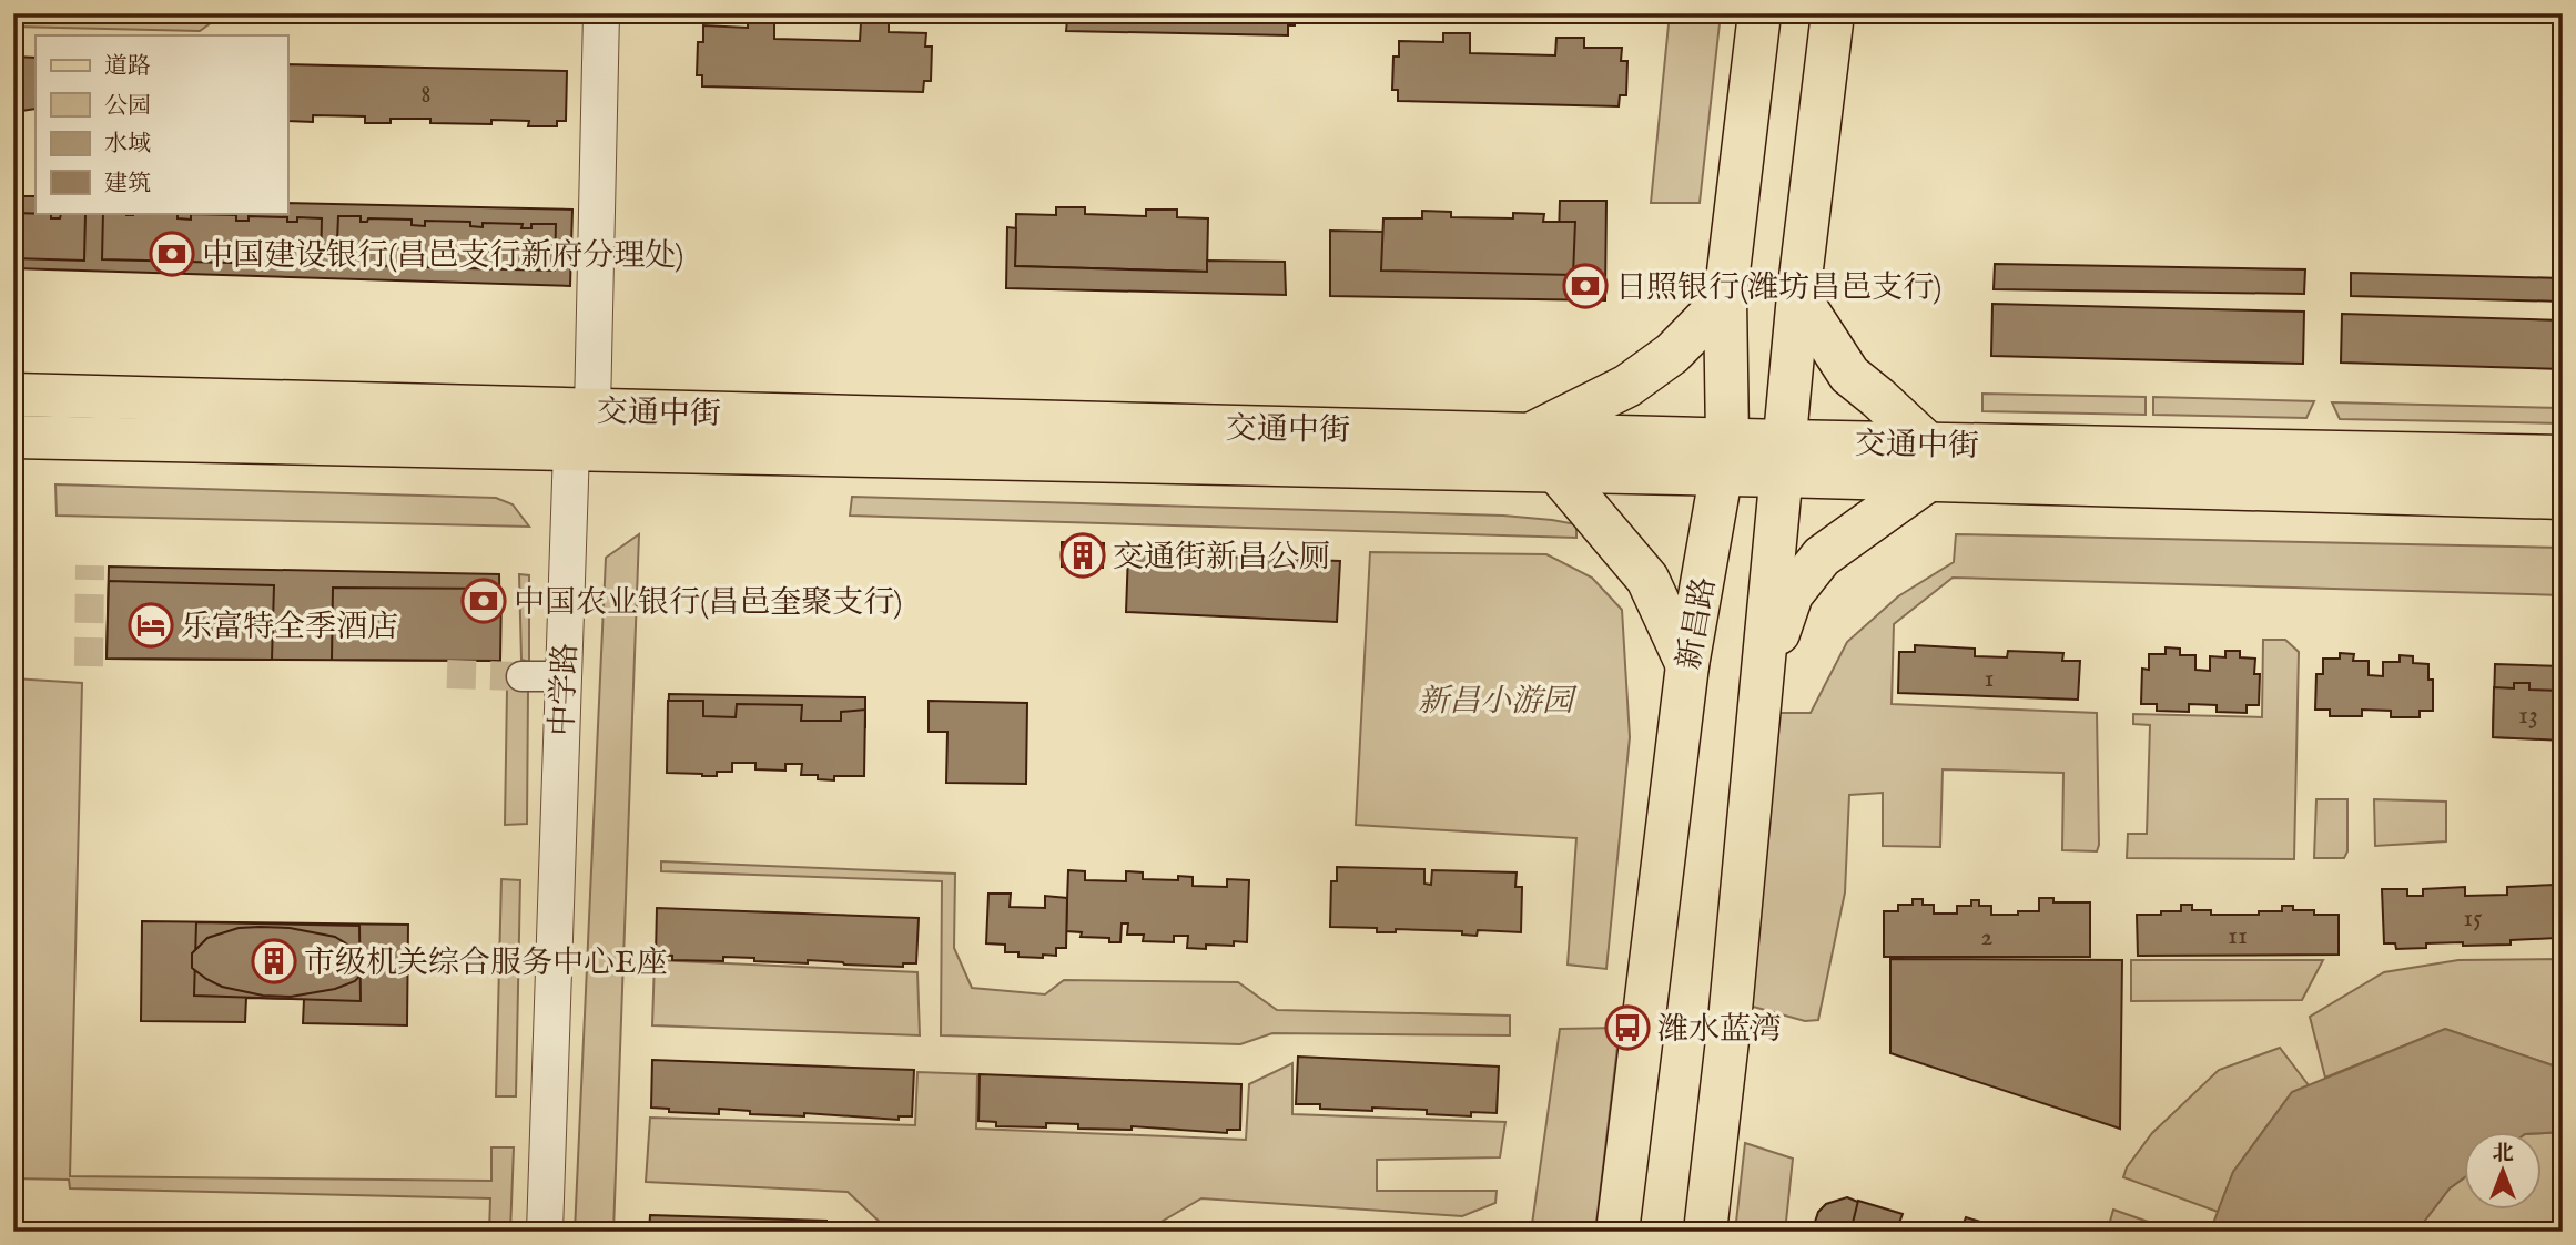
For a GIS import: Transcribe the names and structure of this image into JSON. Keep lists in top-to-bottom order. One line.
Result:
{"streets":{"main road":["交通中街","新昌路"],"street":["中学路"]},"crossings":[["交通中街","新昌路"],["交通中街","中学路"]],"parks":["新昌小游园"],"places":{"bank":["中国建设银行(昌邑支行新府分理处)","日照银行(潍坊昌邑支行)","中国农业银行(昌邑奎聚支行)"],"building":["交通街新昌公厕","市级机关综合服务中心E座"],"hotel":["乐富特全季酒店"],"bus stop":["潍水蓝湾"]},"house_numbers":["8","1","13","15","11","2"],"legend":["道路","公园","水域","建筑"],"north":"top"}
